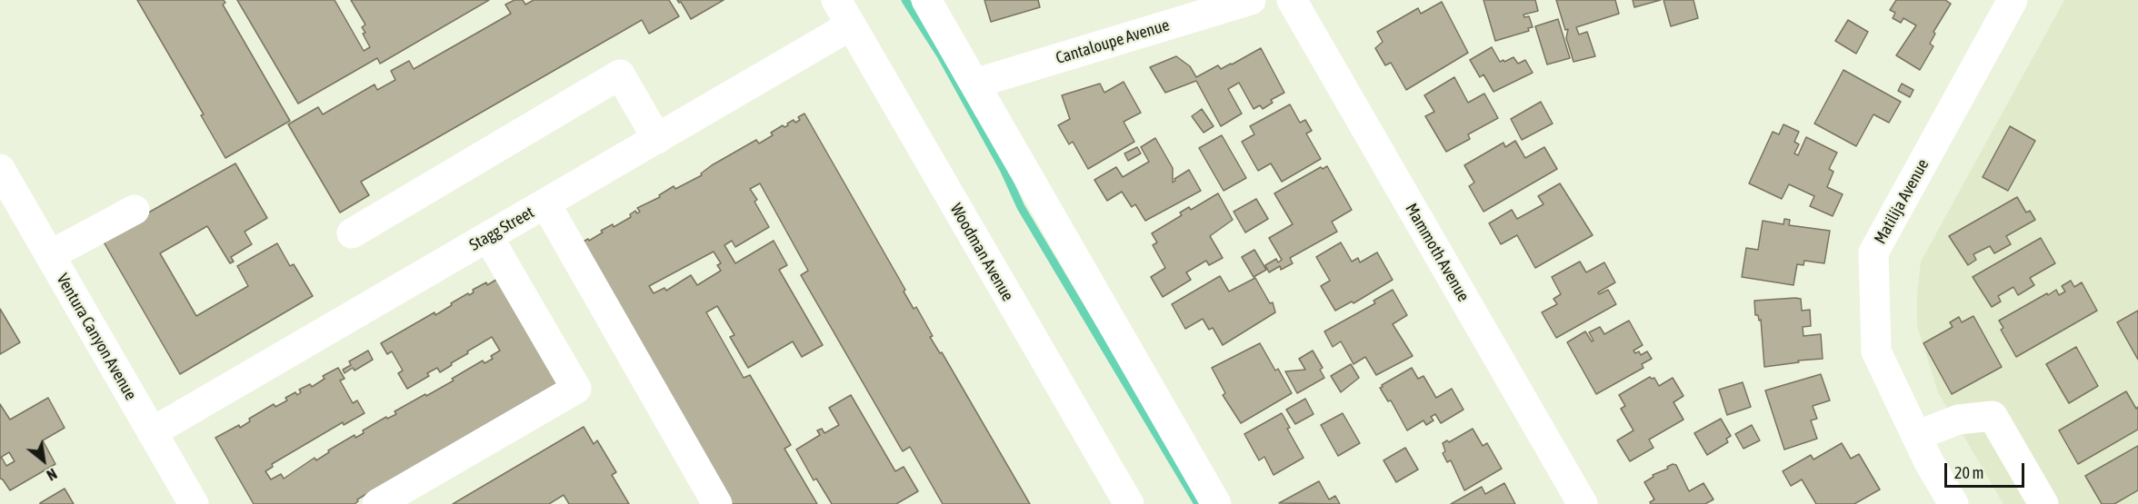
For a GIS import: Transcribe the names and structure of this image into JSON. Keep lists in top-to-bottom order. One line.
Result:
{"streets":{"street":["Cantaloupe Avenue","Matilija Avenue","Stagg Street","Woodman Avenue","Mammoth Avenue","Ventura Canyon Avenue"]},"crossings":[["Stagg Street","Woodman Avenue"],["Stagg Street","Ventura Canyon Avenue"]],"scale_bar":"20 m","north":"bottom right"}
